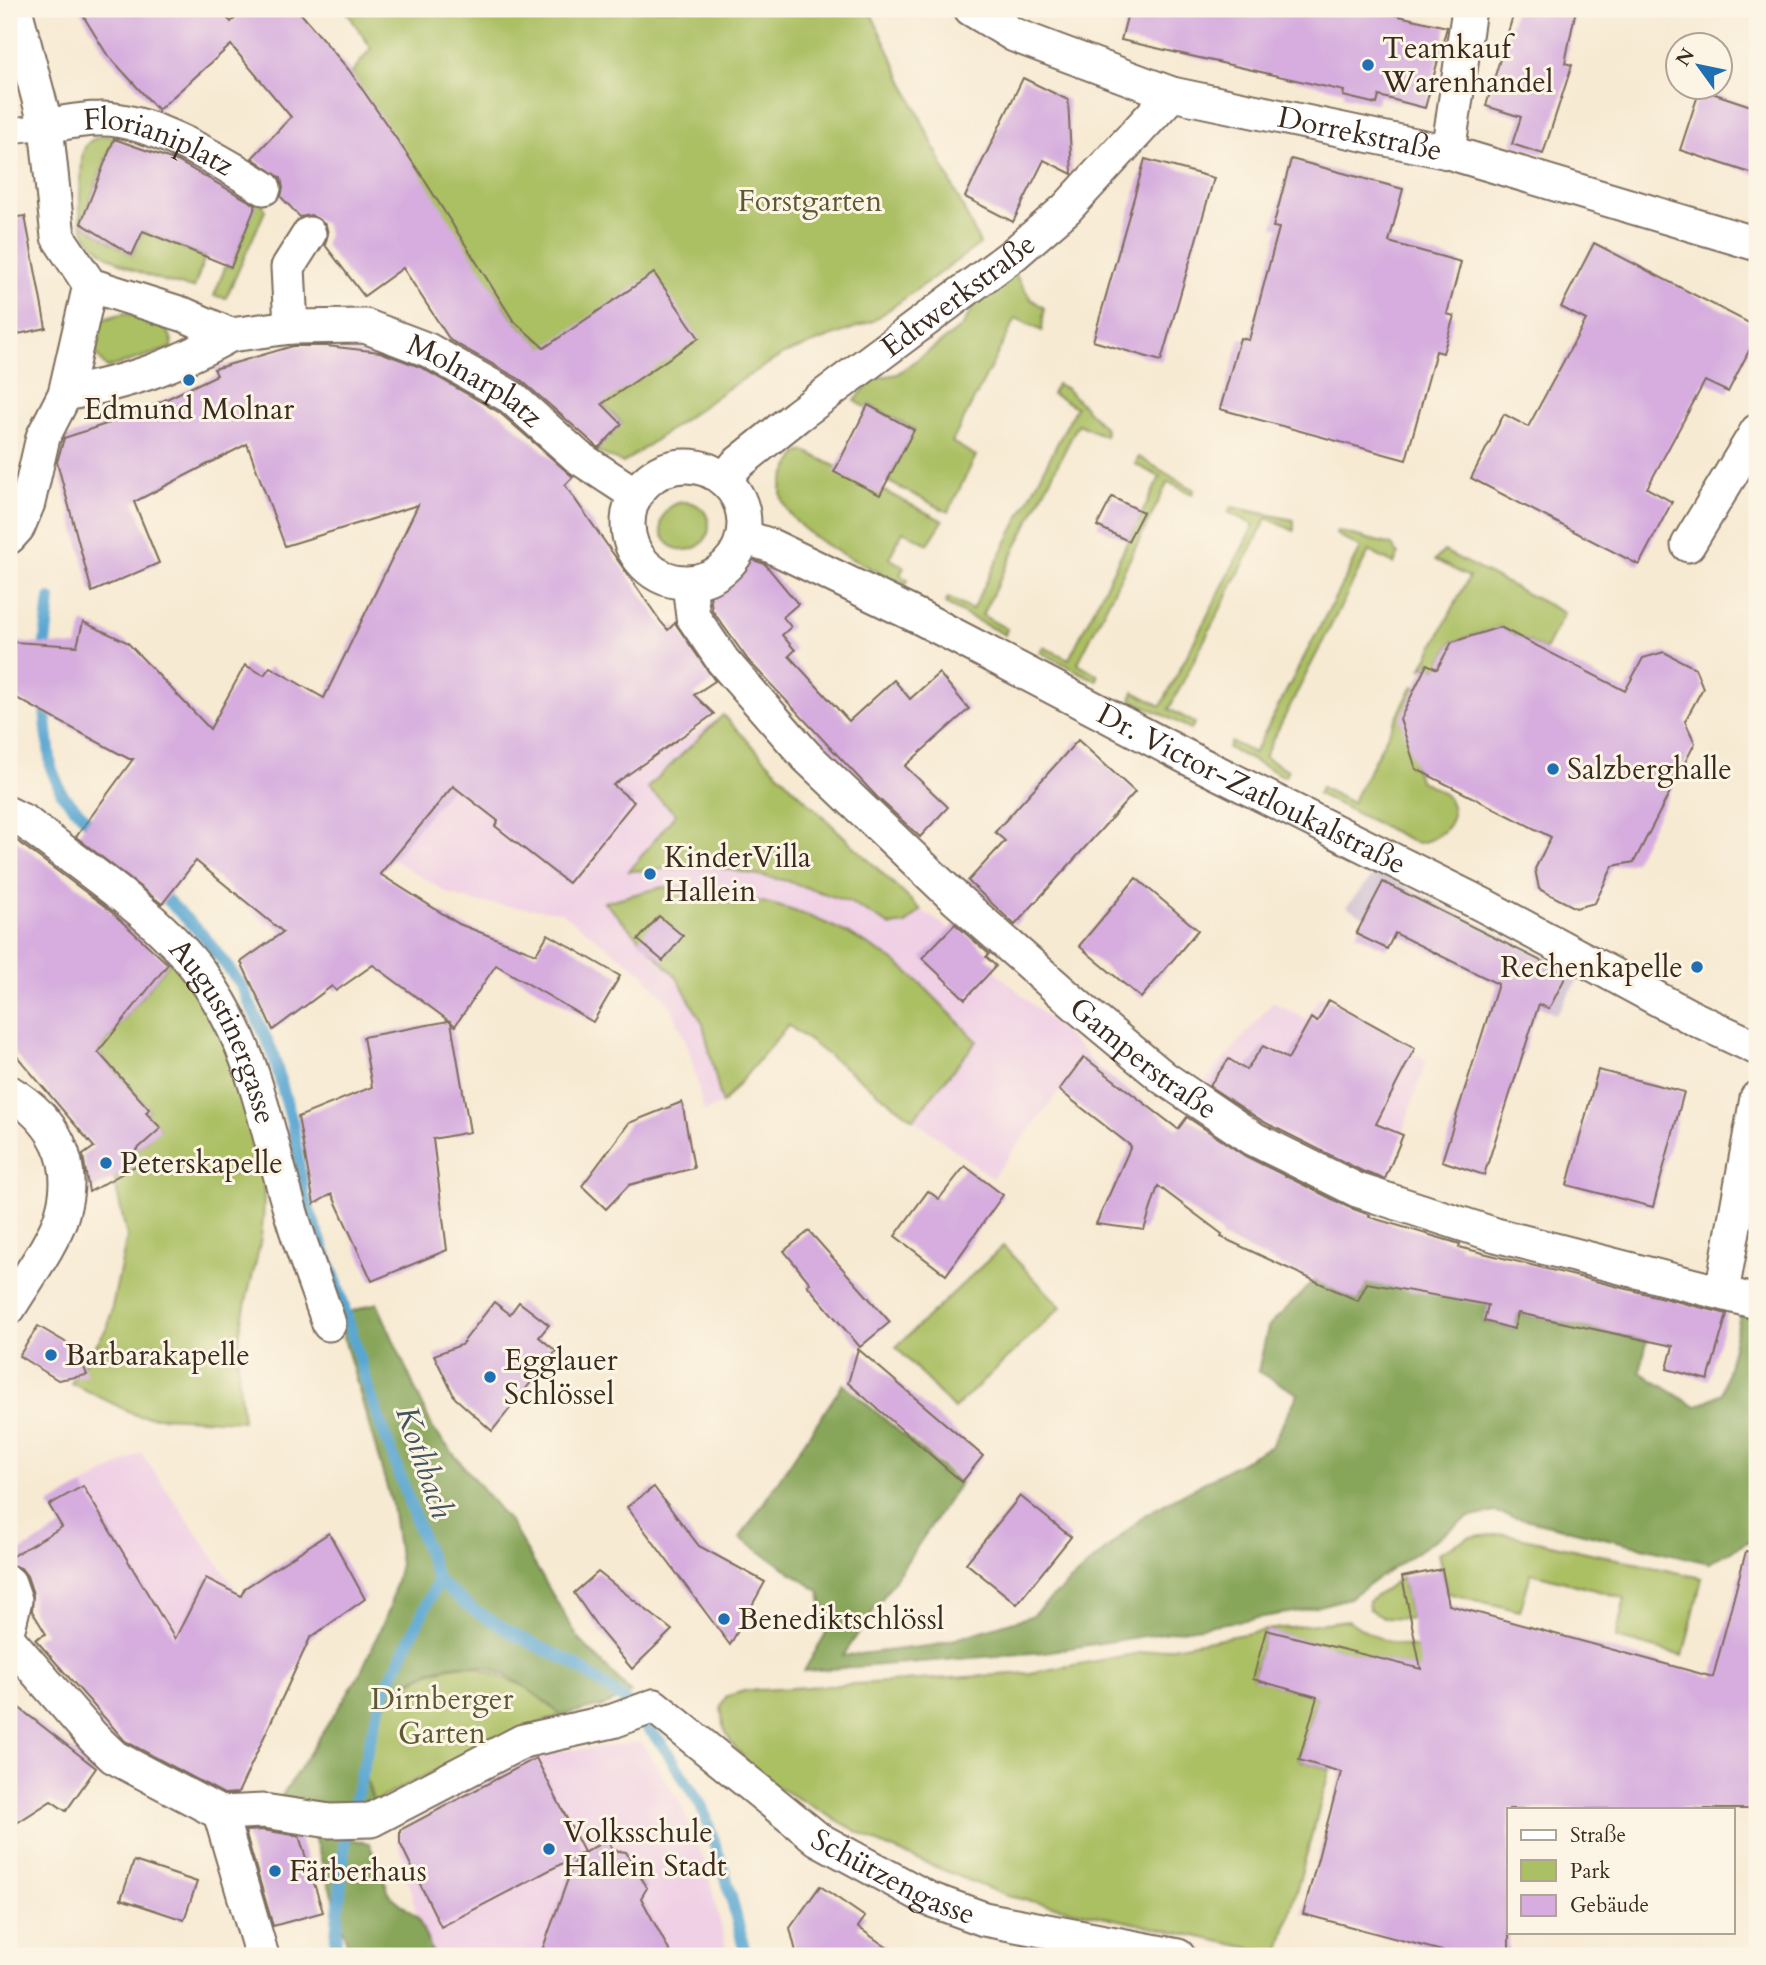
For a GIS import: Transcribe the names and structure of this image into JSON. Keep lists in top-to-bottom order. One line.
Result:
{"streets":{"street":["Dorrekstraße","Florianiplatz","Edtwerkstraße","Molnarplatz","Dr. Victor-Zatloukalstraße","Augustinergasse","Gamperstraße","Schützengasse"]},"crossings":[["Dorrekstraße","Edtwerkstraße"],["Edtwerkstraße","Molnarplatz"],["Edtwerkstraße","Dr. Victor-Zatloukalstraße"],["Edtwerkstraße","Gamperstraße"],["Molnarplatz","Dr. Victor-Zatloukalstraße"],["Molnarplatz","Gamperstraße"],["Dr. Victor-Zatloukalstraße","Gamperstraße"]],"water":["Kothbach"],"parks":["Forstgarten","Dirnberger Garten"],"places":["Teamkauf Warenhandel","Edmund Molnar","Salzberghalle","KinderVilla Hallein","Rechenkapelle","Peterskapelle","Barbarakapelle","Egglauer Schlössel","Benediktschlössl","Volksschule Hallein Stadt","Färberhaus"],"legend":["Straße","Park","Gebäude"],"north":"top left"}
